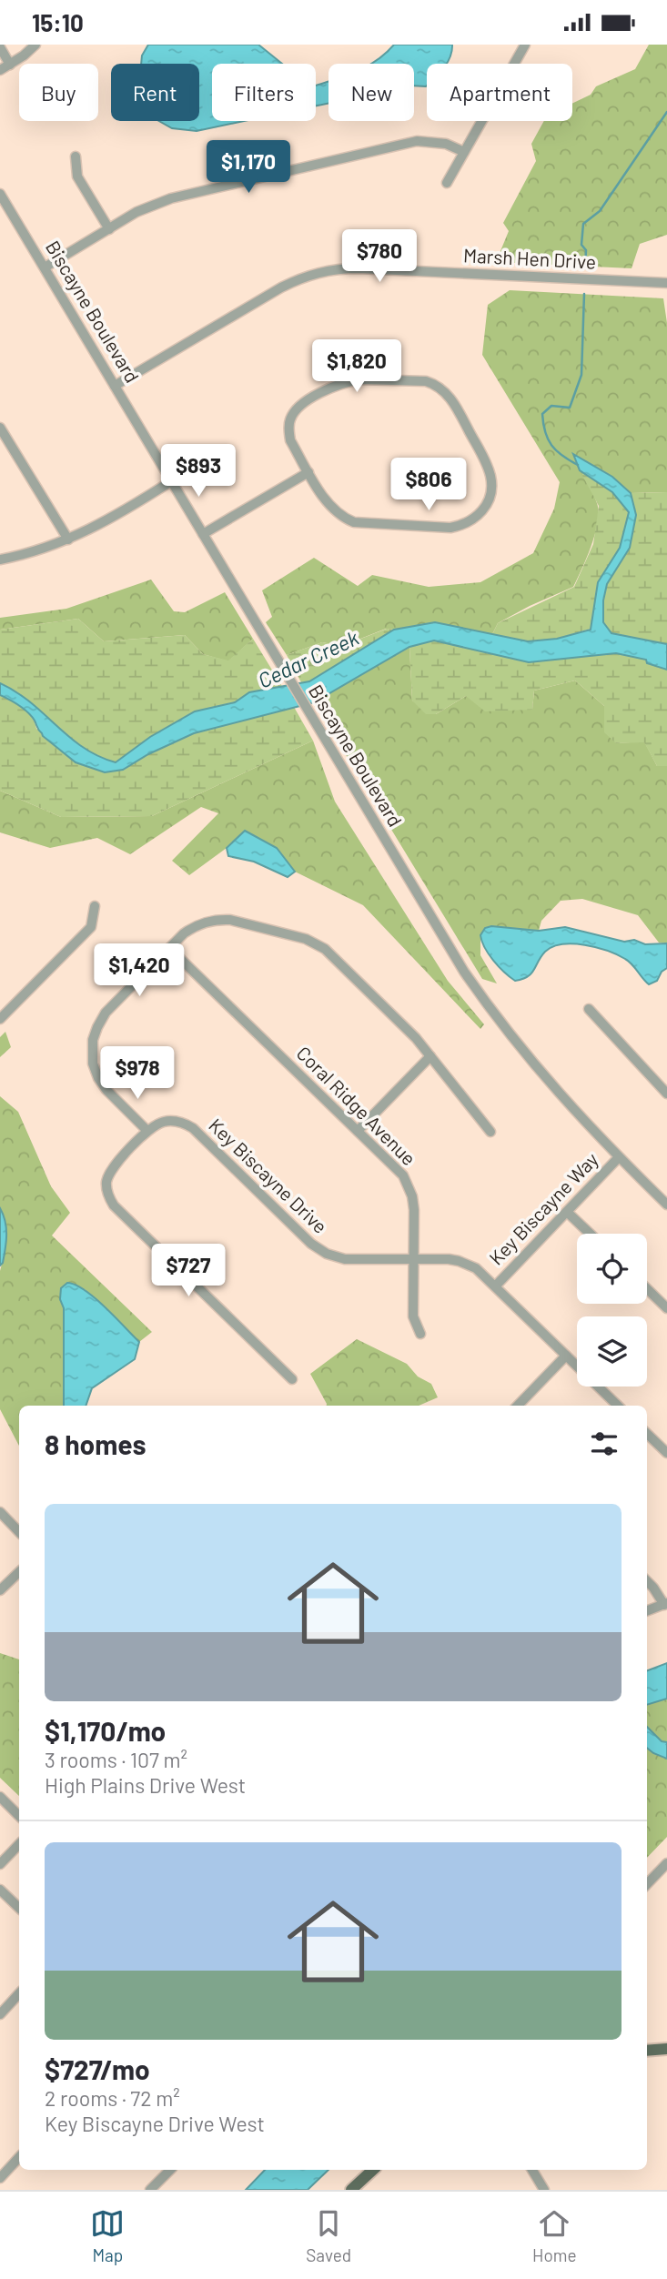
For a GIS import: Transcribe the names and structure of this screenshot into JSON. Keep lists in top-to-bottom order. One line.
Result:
{"streets":{"street":["Marsh Hen Drive","Biscayne Boulevard","Coral Ridge Avenue","Key Biscayne Drive","Key Biscayne Way"]},"crossings":[["Marsh Hen Drive","Biscayne Boulevard"],["Biscayne Boulevard","Key Biscayne Way"],["Coral Ridge Avenue","Key Biscayne Drive"],["Key Biscayne Drive","Key Biscayne Way"]],"water":["Cedar Creek"],"page":{"status":"15:10","chip":["Buy","Rent","Filters","New","Apartment"],"price":["$1,170","$780","$1,820","$893","$806","$1,420","$978","$727"],"heading":"8 homes","list":[{"name":"$1,170/mo","note":"3 rooms · 107 m² · High Plains Drive West"},{"name":"$727/mo","note":"2 rooms · 72 m² · Key Biscayne Drive West"}],"tabs":["Map","Saved","Home"]}}
